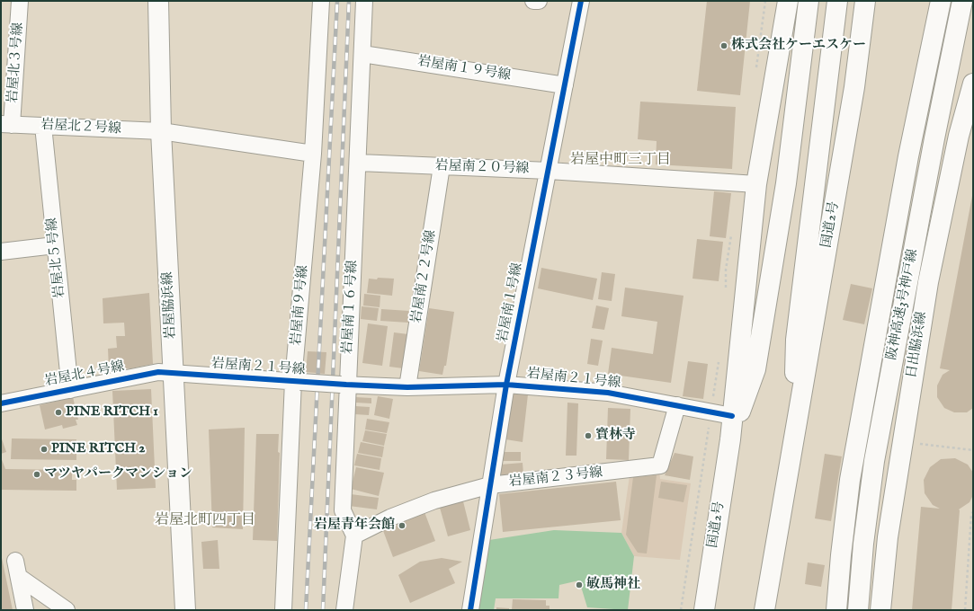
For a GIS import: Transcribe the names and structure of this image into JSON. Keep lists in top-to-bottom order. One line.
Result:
{"streets":{"main road":["国道2号","阪神高速3号神戸線","岩屋脇浜線","日出脇浜線"],"street":["岩屋北３号線","岩屋南１９号線","岩屋北２号線","岩屋南２０号線","岩屋北５号線","岩屋南２２号線","岩屋南１号線","岩屋南９号線","岩屋南１６号線","岩屋南２１号線","岩屋北４号線","岩屋南２３号線"]},"crossings":[["岩屋北３号線","岩屋北２号線"],["岩屋南１９号線","岩屋南１号線"],["岩屋南１９号線","岩屋南１６号線"],["岩屋北２号線","岩屋北５号線"],["岩屋北２号線","岩屋脇浜線"],["岩屋南２０号線","国道2号"],["岩屋南２０号線","岩屋南２２号線"],["岩屋南２０号線","岩屋南１号線"],["岩屋南２０号線","岩屋南１６号線"],["国道2号","岩屋南２１号線"],["岩屋北５号線","岩屋北４号線"],["岩屋南２２号線","岩屋南２１号線"],["岩屋南１号線","岩屋南２１号線"],["岩屋南１号線","岩屋南２３号線"],["岩屋脇浜線","岩屋南２１号線"],["岩屋脇浜線","岩屋北４号線"],["岩屋南９号線","岩屋南２１号線"],["岩屋南１６号線","岩屋南２１号線"],["岩屋南１６号線","岩屋南２３号線"],["岩屋南２１号線","岩屋北４号線"],["岩屋南２１号線","岩屋南２３号線"]],"districts":["岩屋中町三丁目","岩屋北町四丁目"],"places":["株式会社ケーエスケー","PINE RITCH 1","寳林寺","PINE RITCH 2","マツヤパークマンション","岩屋青年会館","敏馬神社"]}
